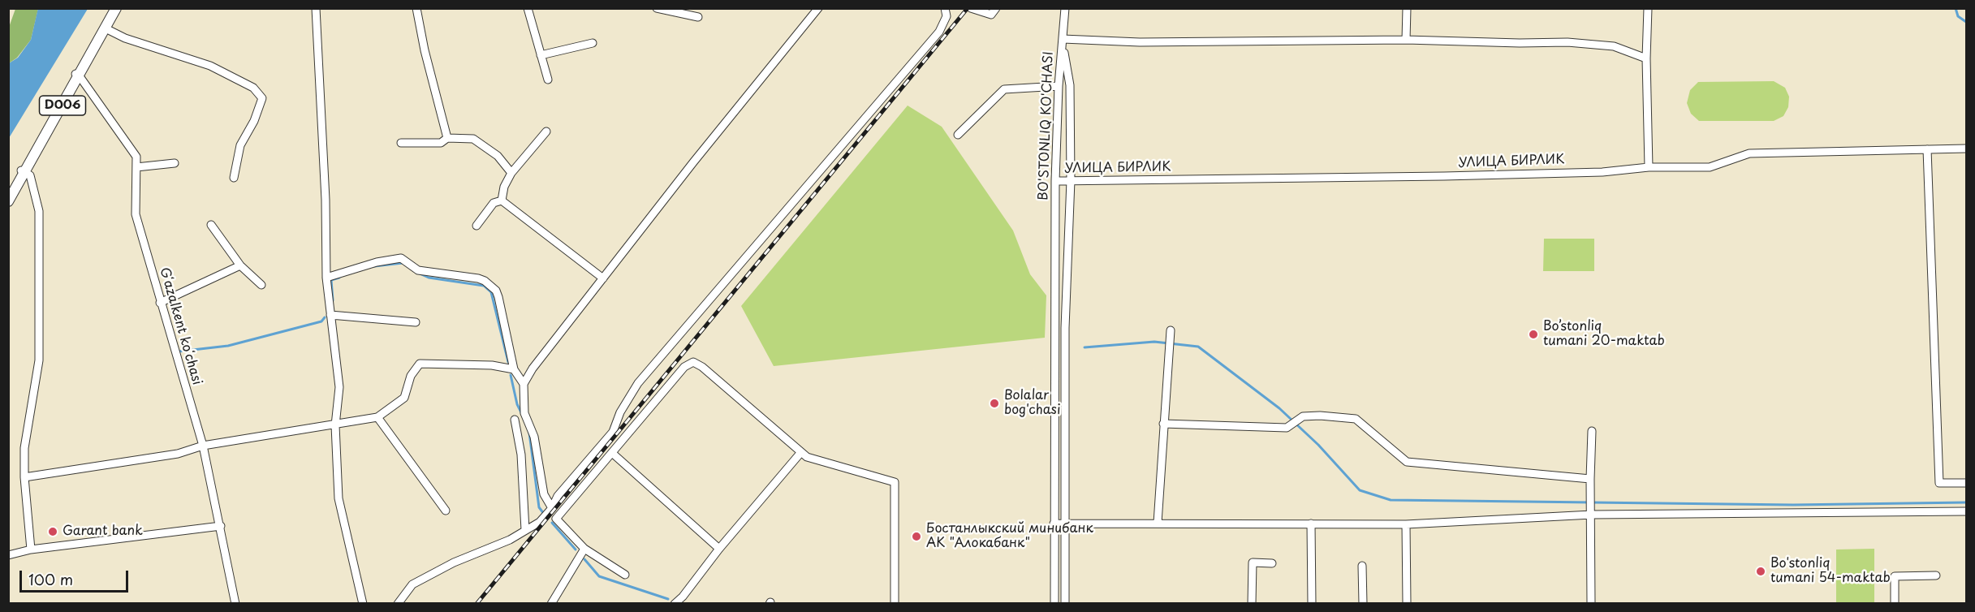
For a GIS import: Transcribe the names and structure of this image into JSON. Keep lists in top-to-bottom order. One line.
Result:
{"streets":{"main road":["D006"],"street":["BO'STONLIQ KO'CHASI","УЛИЦА БИРЛИК","Gʻazalkent koʻchasi"]},"crossings":[["D006","Gʻazalkent koʻchasi"],["BO'STONLIQ KO'CHASI","УЛИЦА БИРЛИК"]],"places":["Bo’stonliq tumani 20-maktab","Bolalar bog'chasi","Garant bank","Бостанлыкский минибанк АК \"Алокабанк\"","Bo'stonliq tumani 54-maktab"],"scale_bar":"100 m"}
